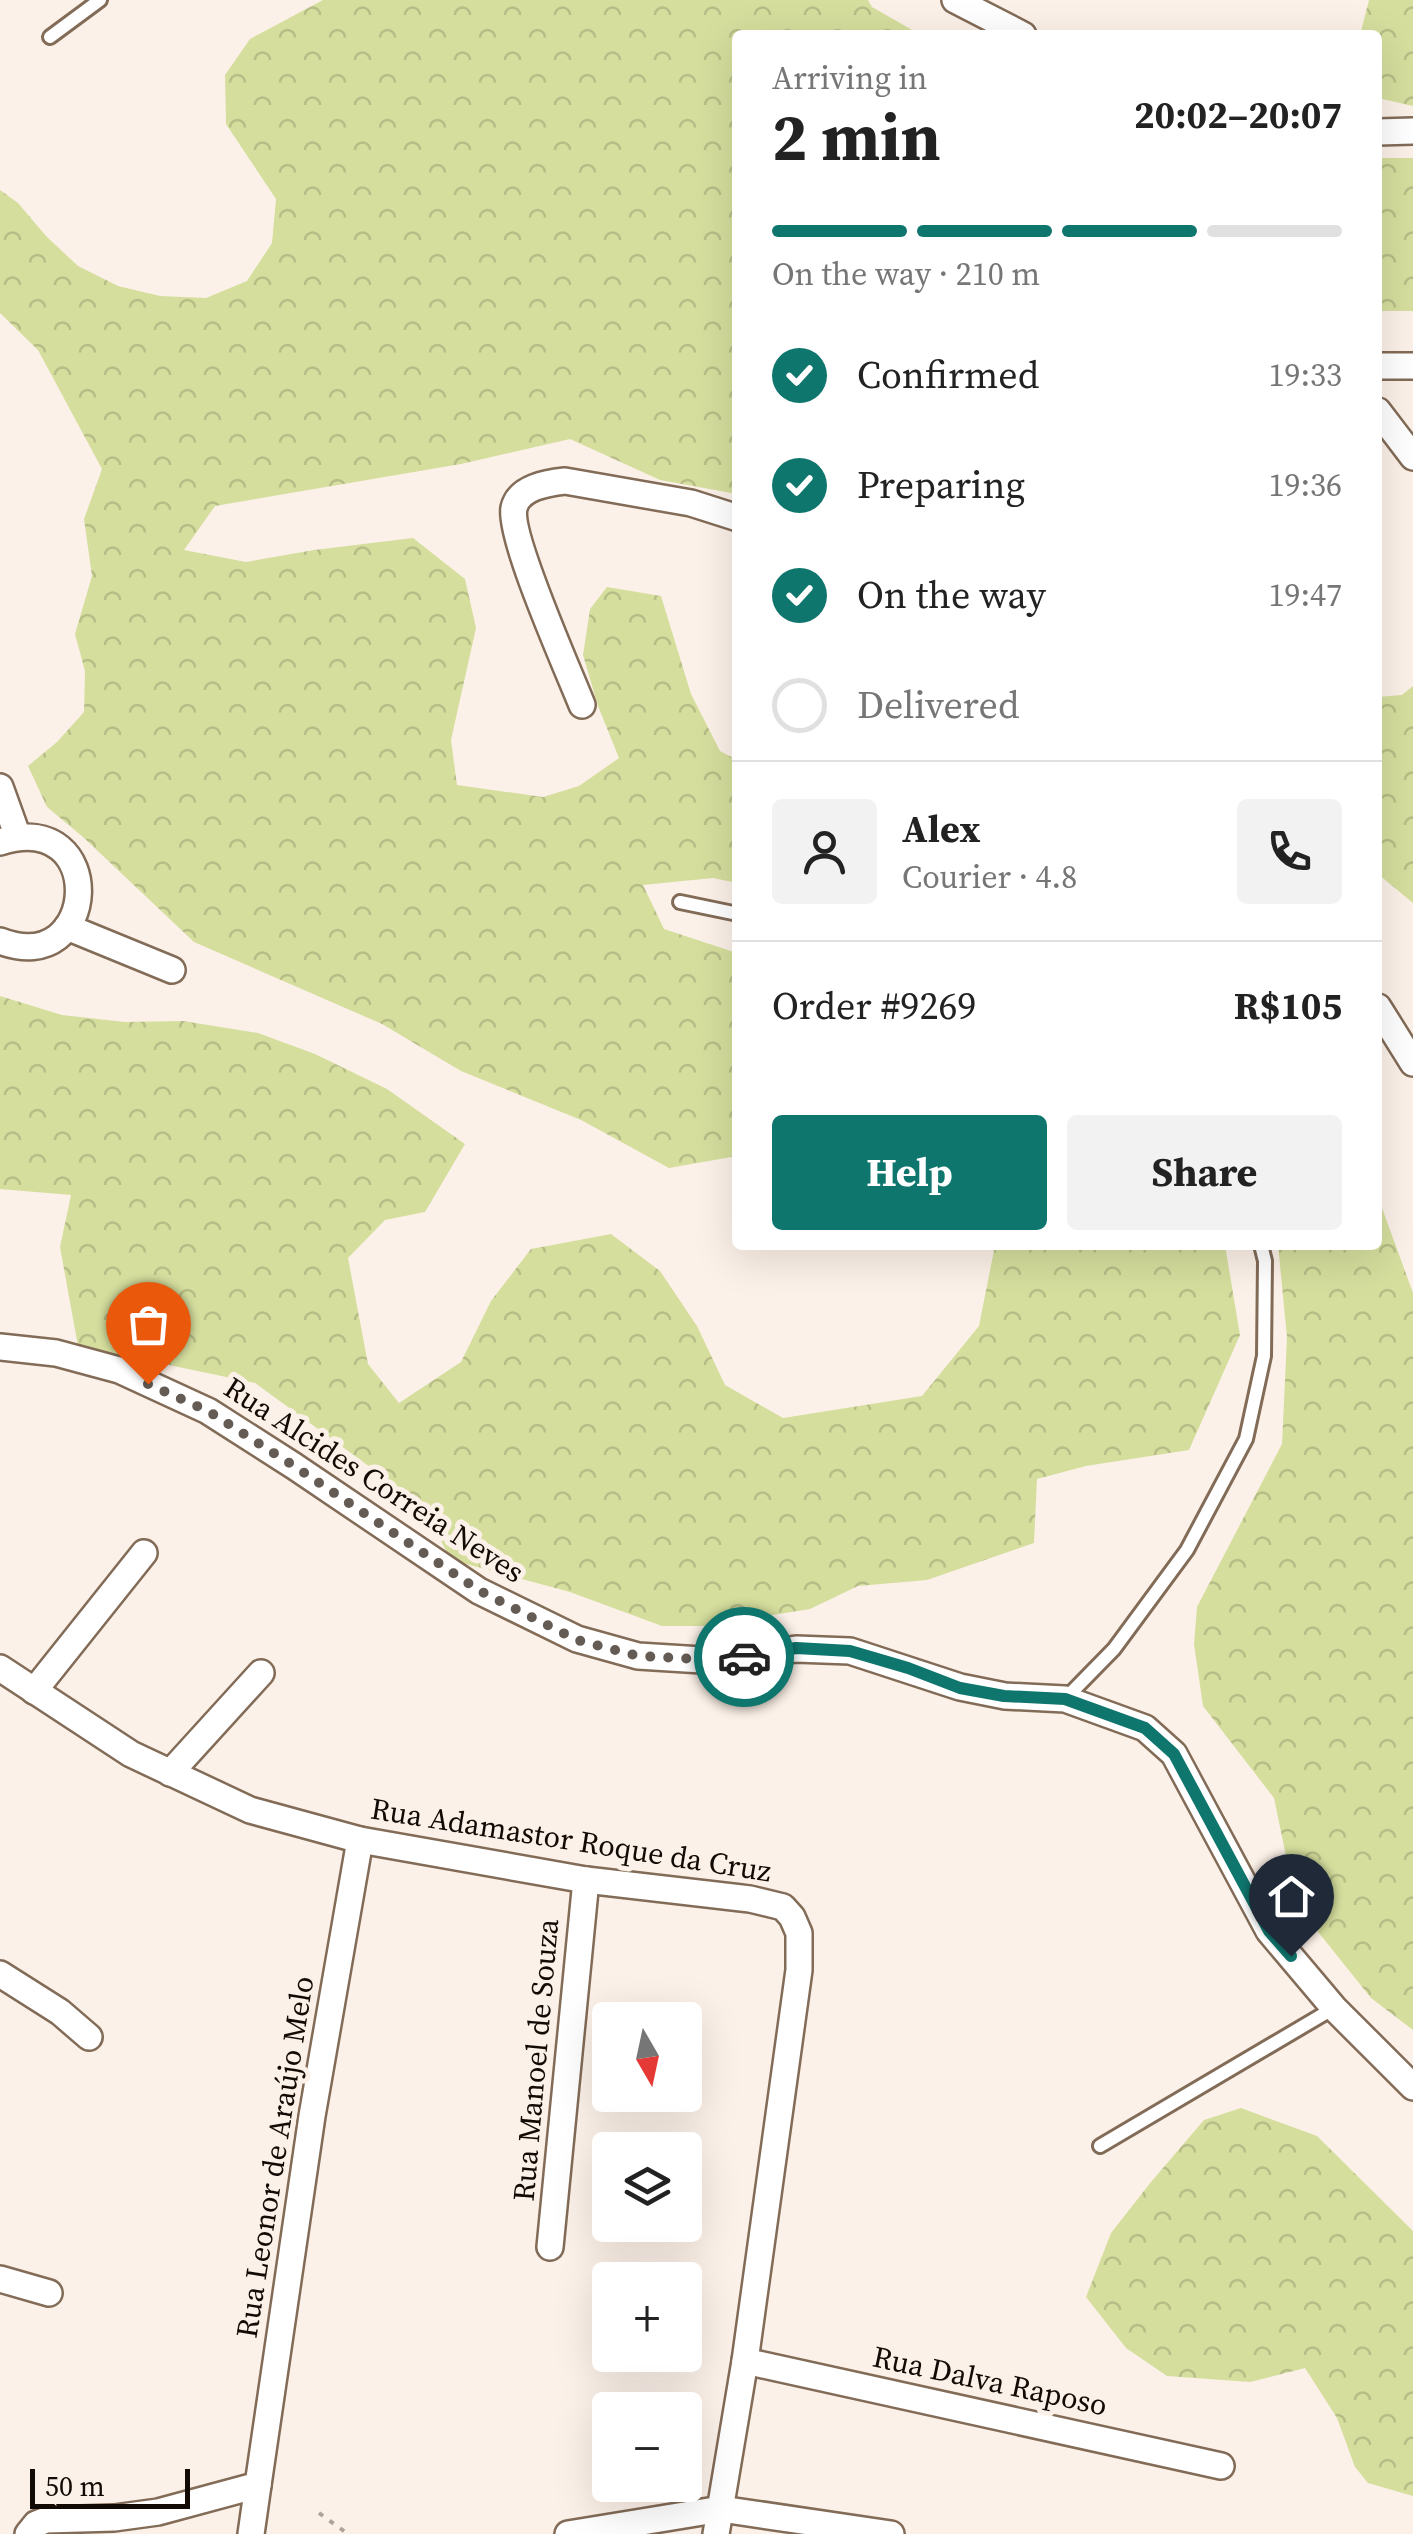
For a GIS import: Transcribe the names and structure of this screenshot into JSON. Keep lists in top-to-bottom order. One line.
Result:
{"streets":{"street":["Rua Alcides Correia Neves","Rua Adamastor Roque da Cruz","Rua Manoel de Souza","Rua Leonor de Araújo Melo","Rua Dalva Raposo"]},"crossings":[["Rua Adamastor Roque da Cruz","Rua Manoel de Souza"],["Rua Adamastor Roque da Cruz","Rua Leonor de Araújo Melo"],["Rua Adamastor Roque da Cruz","Rua Dalva Raposo"]],"scale_bar":"50 m","north":"bottom","page":{"heading":["2 min","Arriving in","20:02–20:07"],"panel":["Alex","Courier · 4.8","Order #9269","R$105"],"bar":"On the way · 210 m","list":[["Confirmed","19:33"],["Preparing","19:36"],["On the way","19:47"],"Delivered"],"buttons":["Help","Share"],"map_buttons":["+","−"],"scale":"50 m"}}
